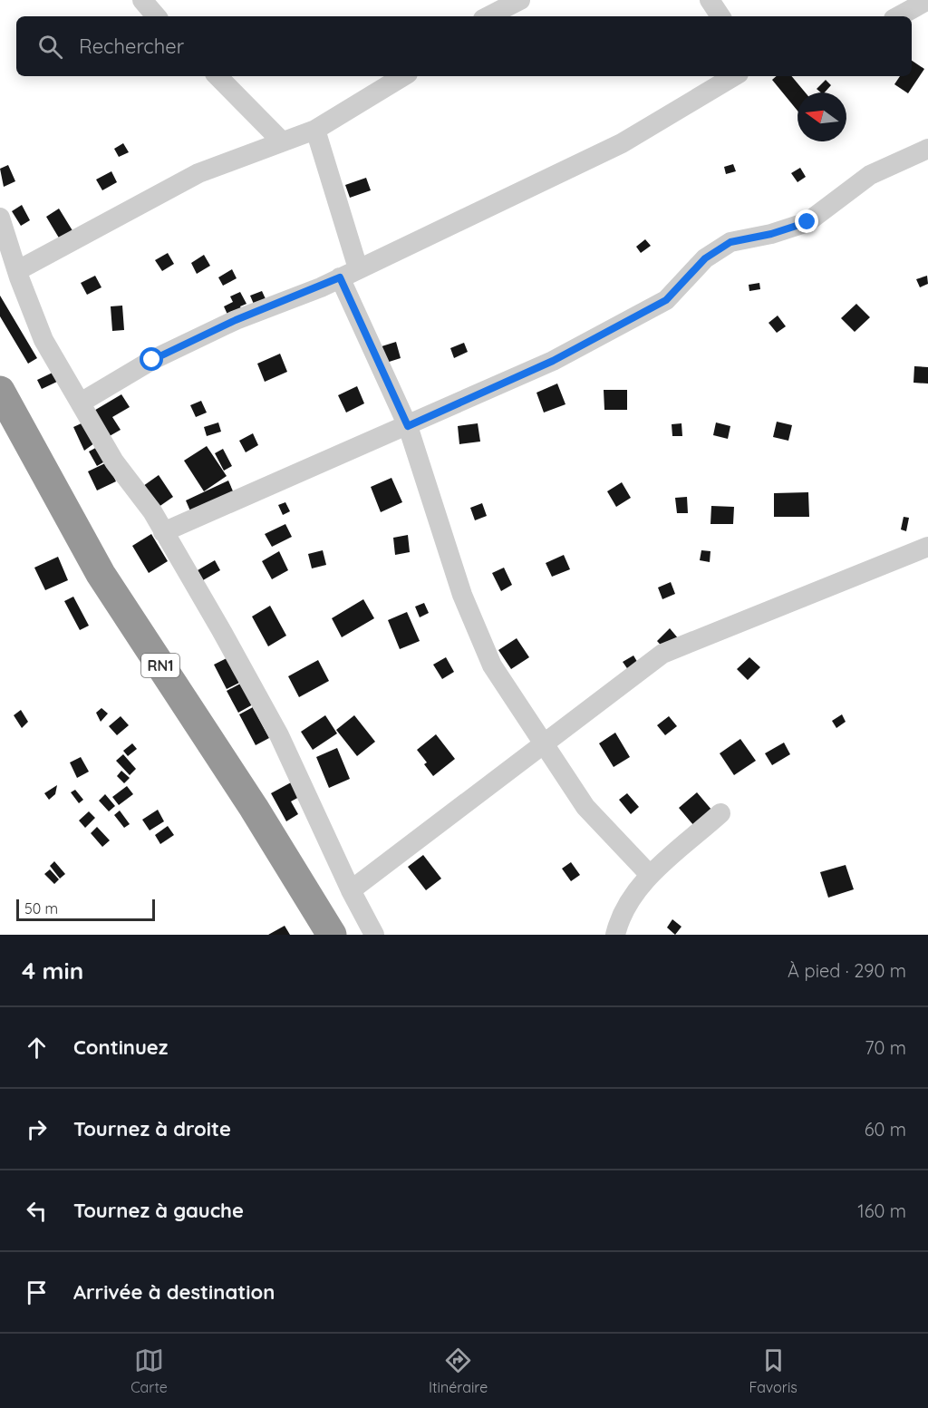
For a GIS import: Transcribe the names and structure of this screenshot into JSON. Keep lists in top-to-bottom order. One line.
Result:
{"streets":{"highway":["RN1"]},"scale_bar":"50 m","north":"left","page":{"search":"Rechercher","scale":"50 m","heading":["4 min","À pied · 290 m"],"list":[["Continuez","70 m"],["Tournez à droite","60 m"],["Tournez à gauche","160 m"],"Arrivée à destination"],"nav":["Carte","Itinéraire","Favoris"]}}
